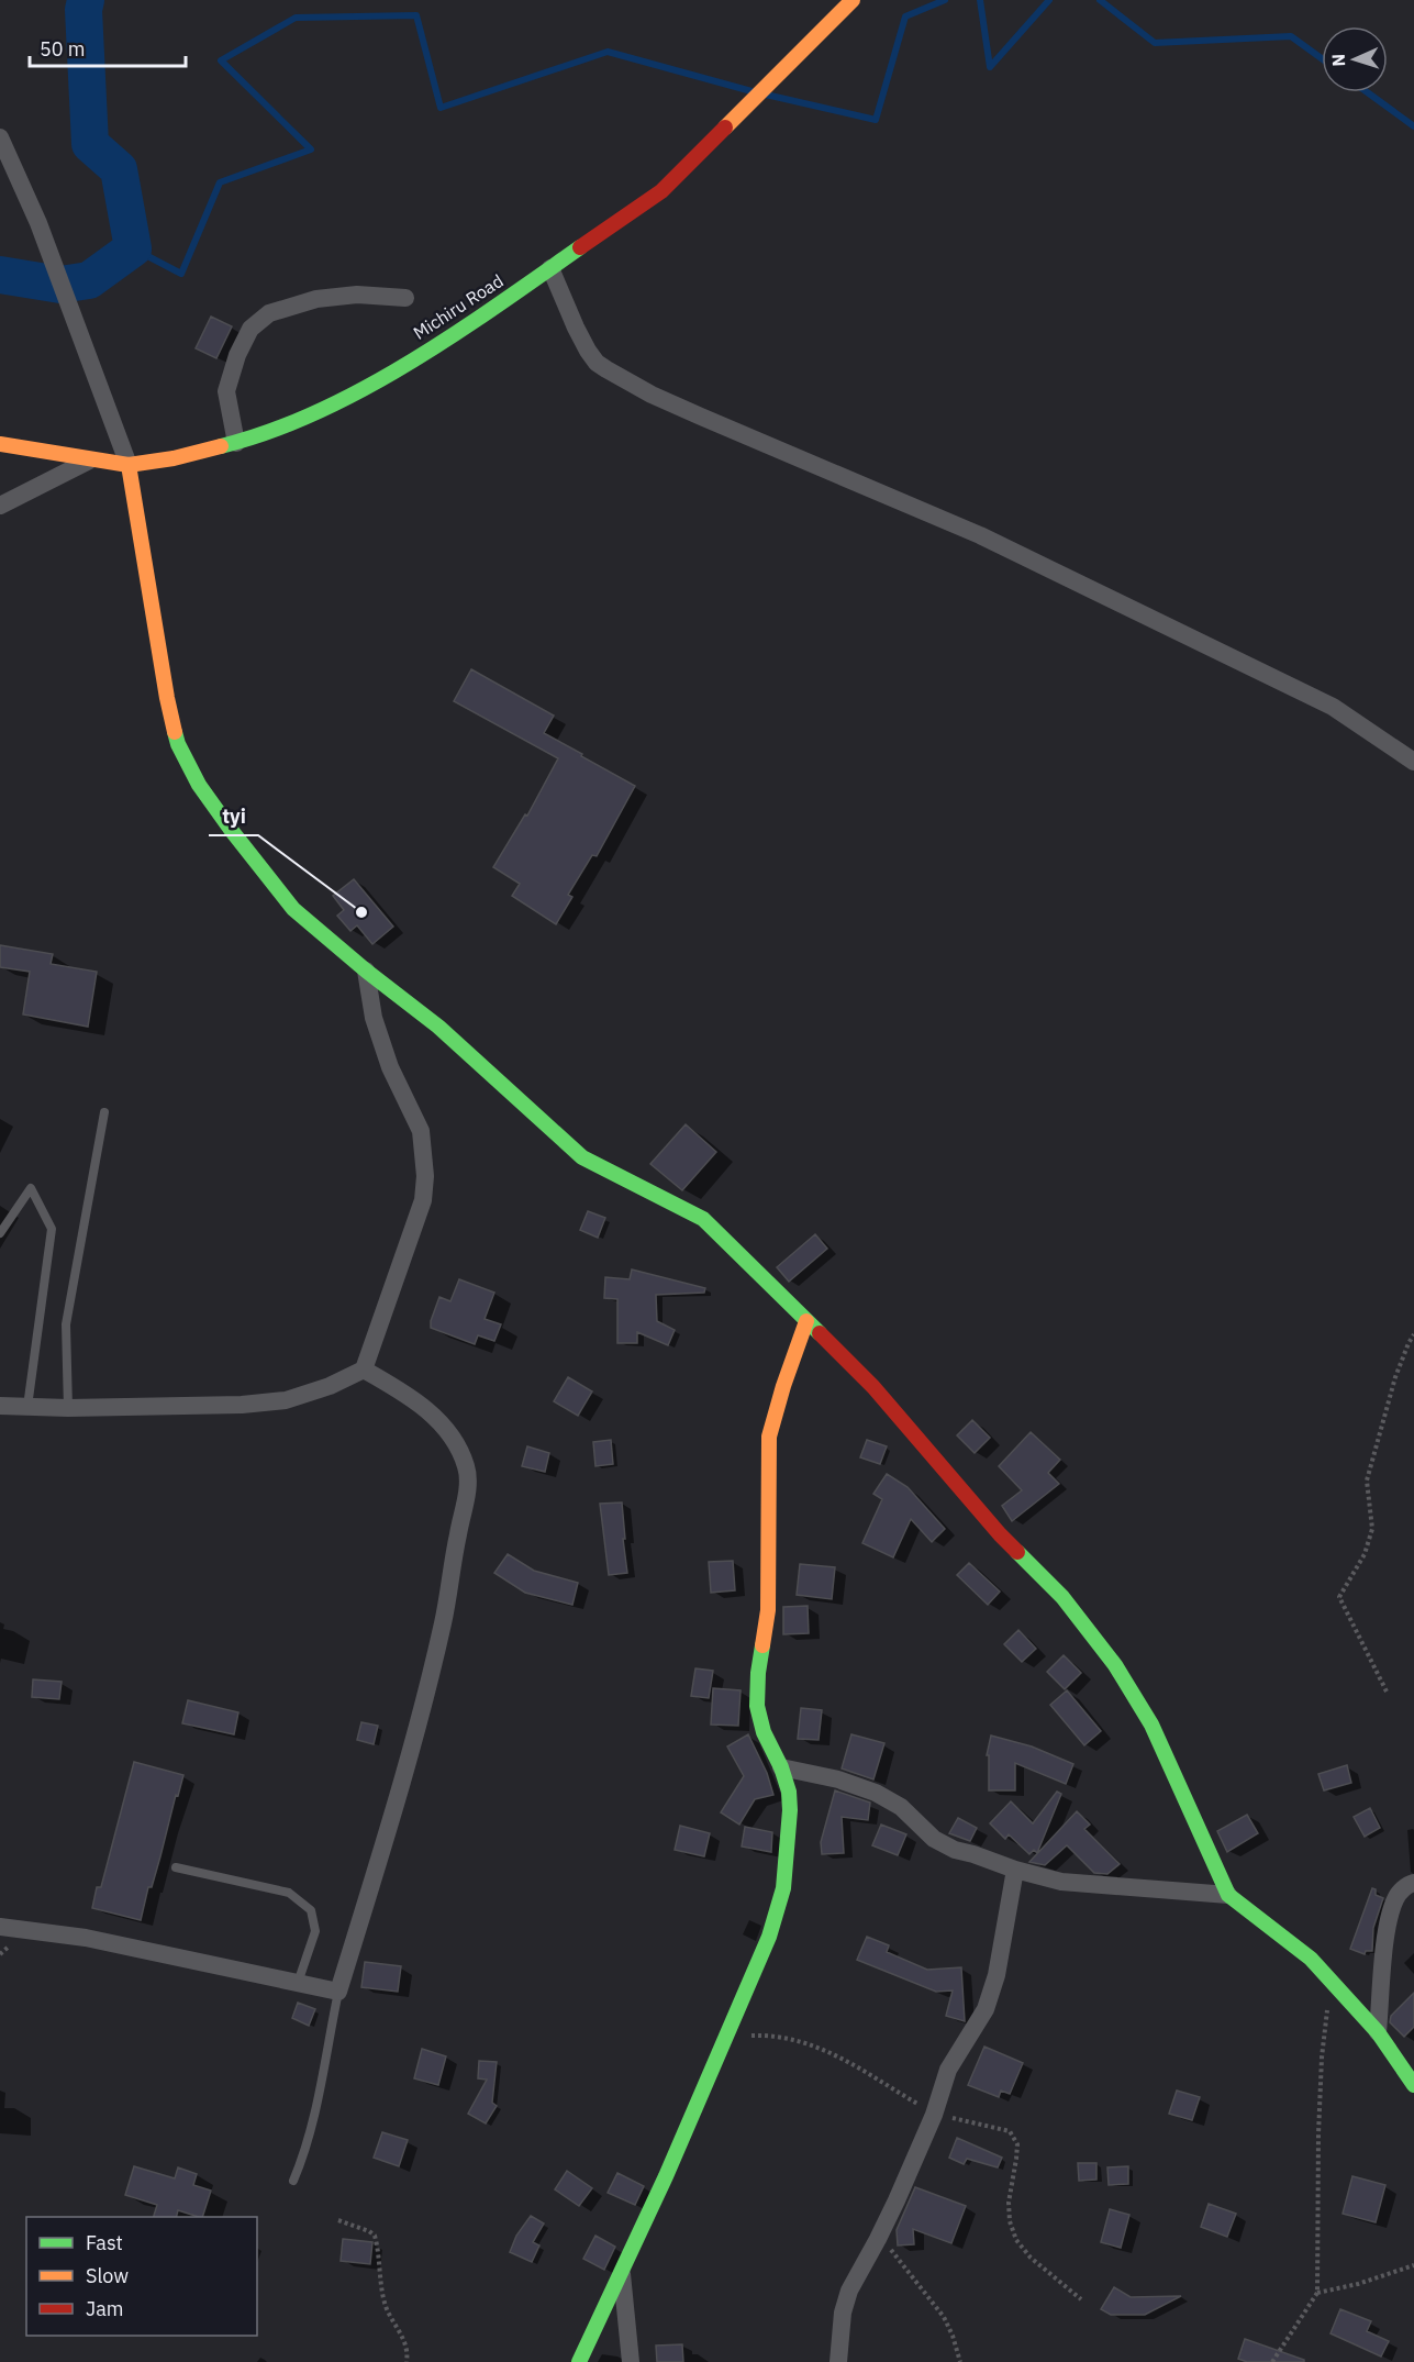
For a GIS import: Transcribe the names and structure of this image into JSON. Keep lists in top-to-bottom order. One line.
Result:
{"streets":{"street":["Michiru Road"]},"places":["tyi"],"legend":["Fast","Slow","Jam"],"scale_bar":"50 m","north":"left"}
